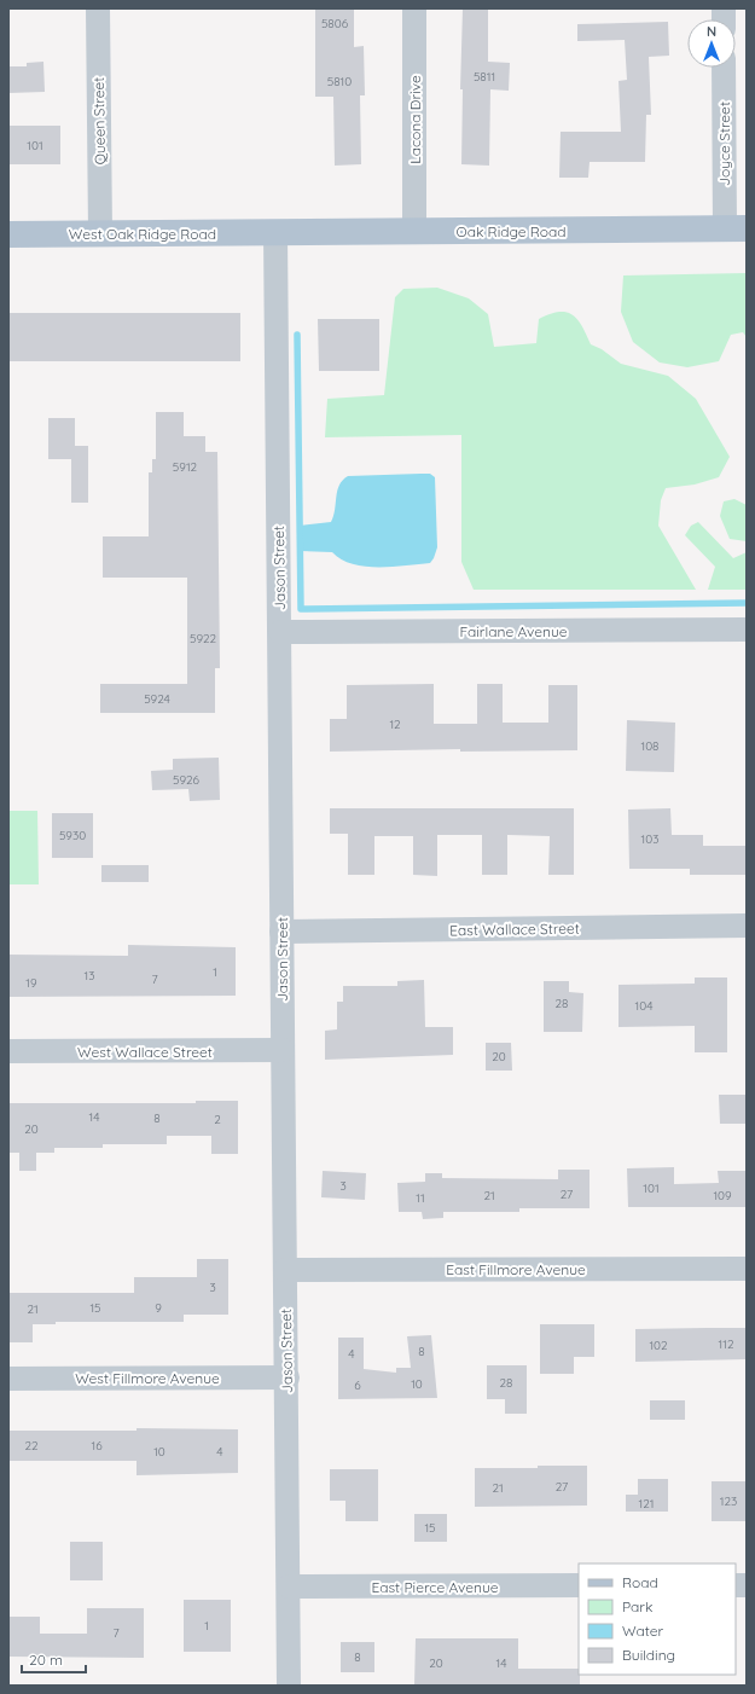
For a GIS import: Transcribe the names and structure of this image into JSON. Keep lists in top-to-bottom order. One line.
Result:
{"streets":{"main road":["Oak Ridge Road","West Oak Ridge Road"],"street":["Lacona Drive","Queen Street","Joyce Street","Jason Street","Fairlane Avenue","East Wallace Street","West Wallace Street","East Fillmore Avenue","West Fillmore Avenue","East Pierce Avenue"]},"crossings":[["Lacona Drive","Oak Ridge Road"],["Queen Street","West Oak Ridge Road"],["Joyce Street","Oak Ridge Road"],["Oak Ridge Road","West Oak Ridge Road"],["Oak Ridge Road","Jason Street"],["West Oak Ridge Road","Jason Street"],["Jason Street","Fairlane Avenue"],["Jason Street","East Wallace Street"],["Jason Street","West Wallace Street"],["Jason Street","East Fillmore Avenue"],["Jason Street","West Fillmore Avenue"],["Jason Street","East Pierce Avenue"]],"house_numbers":["5806","5811","5810","101","5912","5922","5924","12","108","5926","5930","103","1","13","7","19","28","104","20","14","8","2","20","3","101","27","21","109","11","3","15","9","21","112","102","8","4","28","10","6","22","16","10","4","27","21","123","121","15","1","7","8","20","14"],"legend":["Road","Park","Water","Building"],"scale_bar":"20 m","north":"top"}
